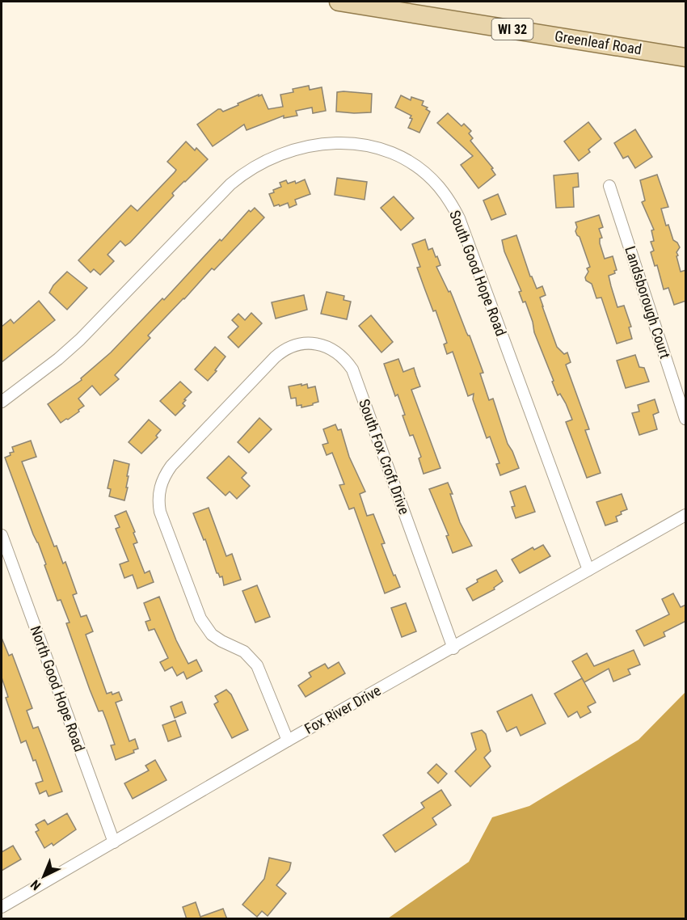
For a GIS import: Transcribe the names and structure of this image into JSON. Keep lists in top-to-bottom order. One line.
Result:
{"streets":{"main road":["WI 32","Greenleaf Road"],"street":["South Good Hope Road","Landsborough Court","South Fox Croft Drive","North Good Hope Road","Fox River Drive"]},"crossings":[["South Good Hope Road","Fox River Drive"],["South Fox Croft Drive","Fox River Drive"],["North Good Hope Road","Fox River Drive"]],"north":"bottom left"}
